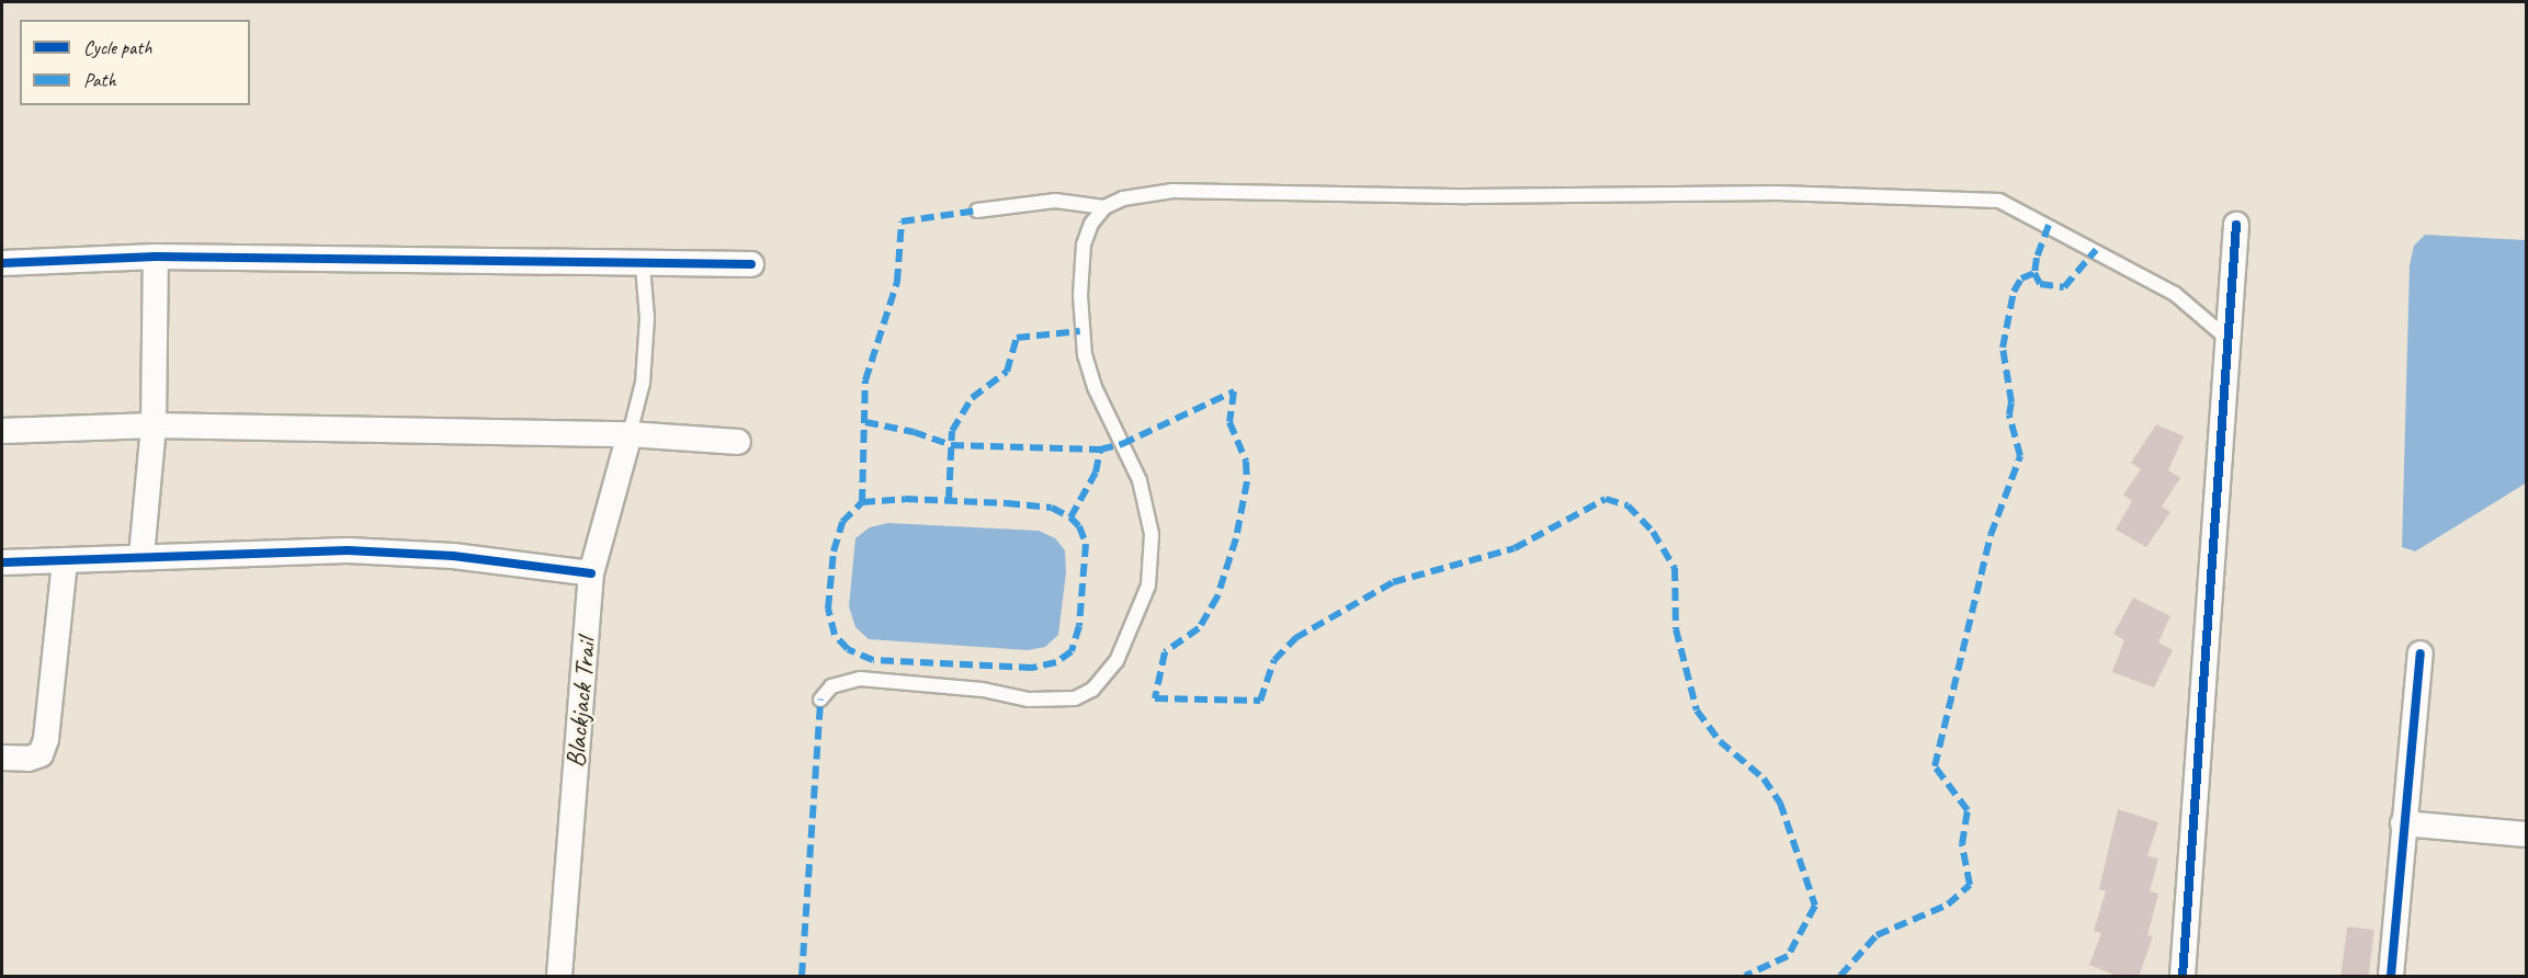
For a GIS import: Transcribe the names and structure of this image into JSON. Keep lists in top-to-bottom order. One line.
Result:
{"streets":{"street":["Blackjack Trail"]},"legend":["Cycle path","Path"]}
